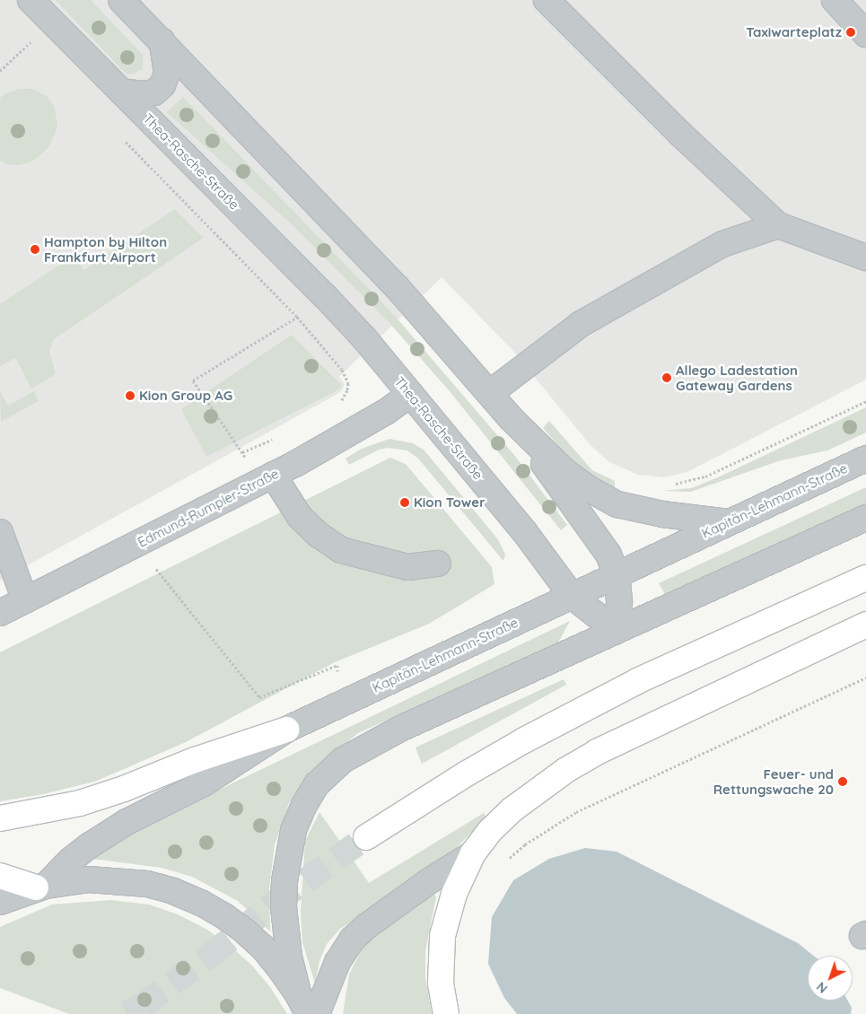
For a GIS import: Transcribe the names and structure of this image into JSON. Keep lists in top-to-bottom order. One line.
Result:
{"streets":{"street":["Thea-Rasche-Straße","Kapitän-Lehmann-Straße","Edmund-Rumpler-Straße"]},"crossings":[["Thea-Rasche-Straße","Kapitän-Lehmann-Straße"],["Thea-Rasche-Straße","Edmund-Rumpler-Straße"]],"places":["Taxiwarteplatz","Hampton by Hilton Frankfurt Airport","Allego Ladestation Gateway Gardens","Kion Group AG","Kion Tower","Feuer- und Rettungswache 20"],"north":"bottom left"}
